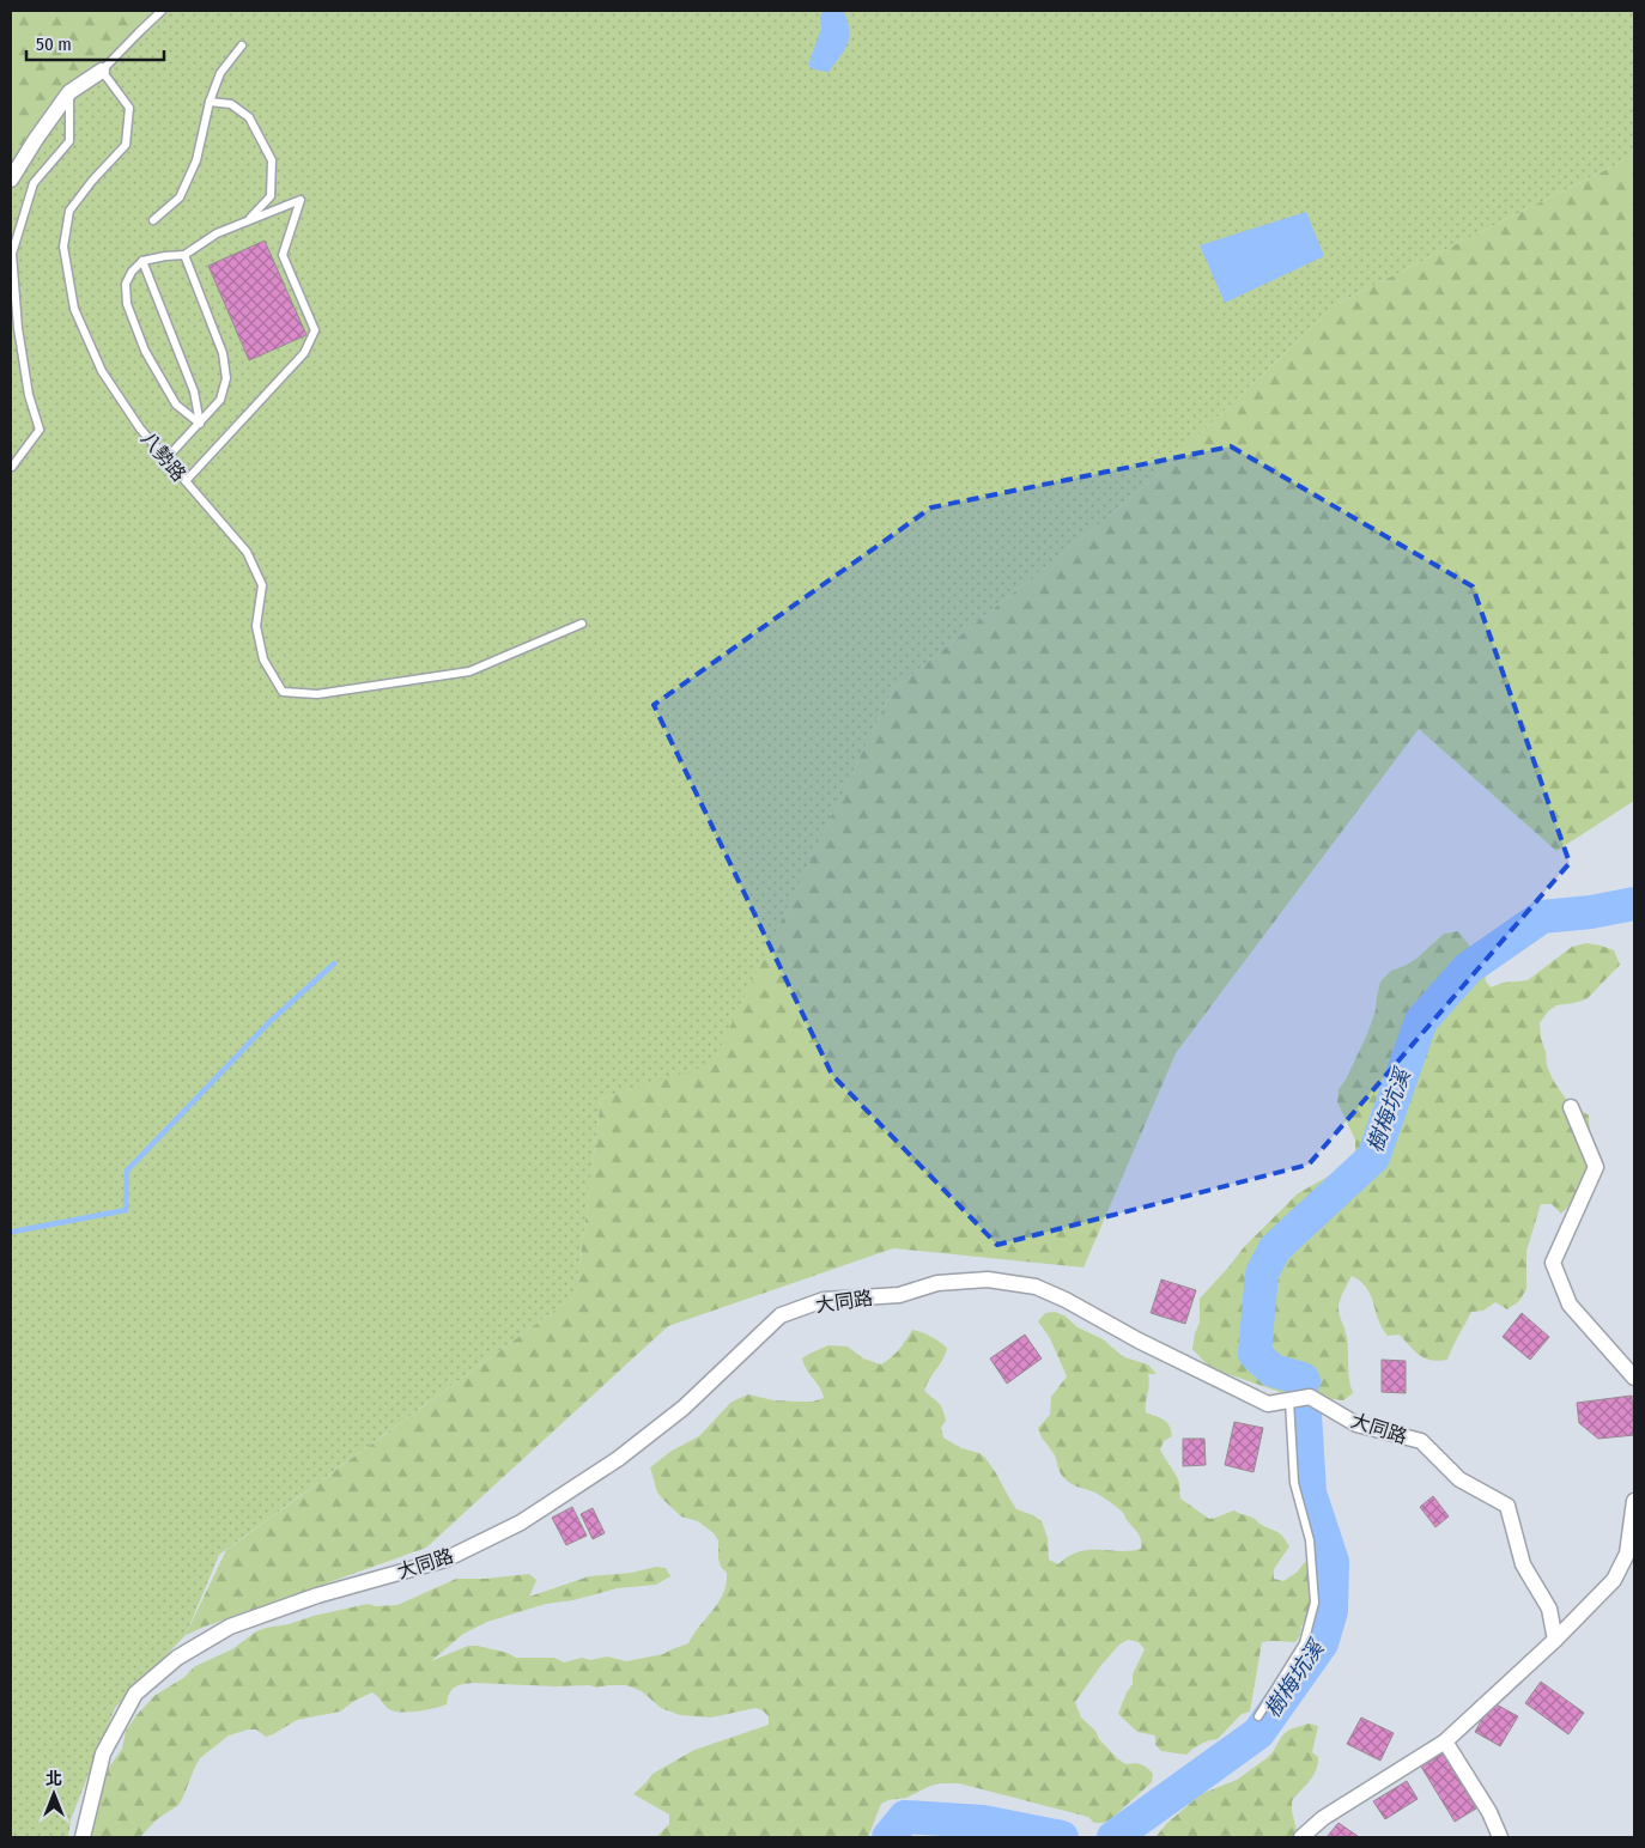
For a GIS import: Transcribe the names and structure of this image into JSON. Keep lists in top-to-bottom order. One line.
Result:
{"streets":{"street":["大同路"],"lane":["八勢路"]},"water":["樹梅坑溪"],"scale_bar":"50 m","north":"top"}
